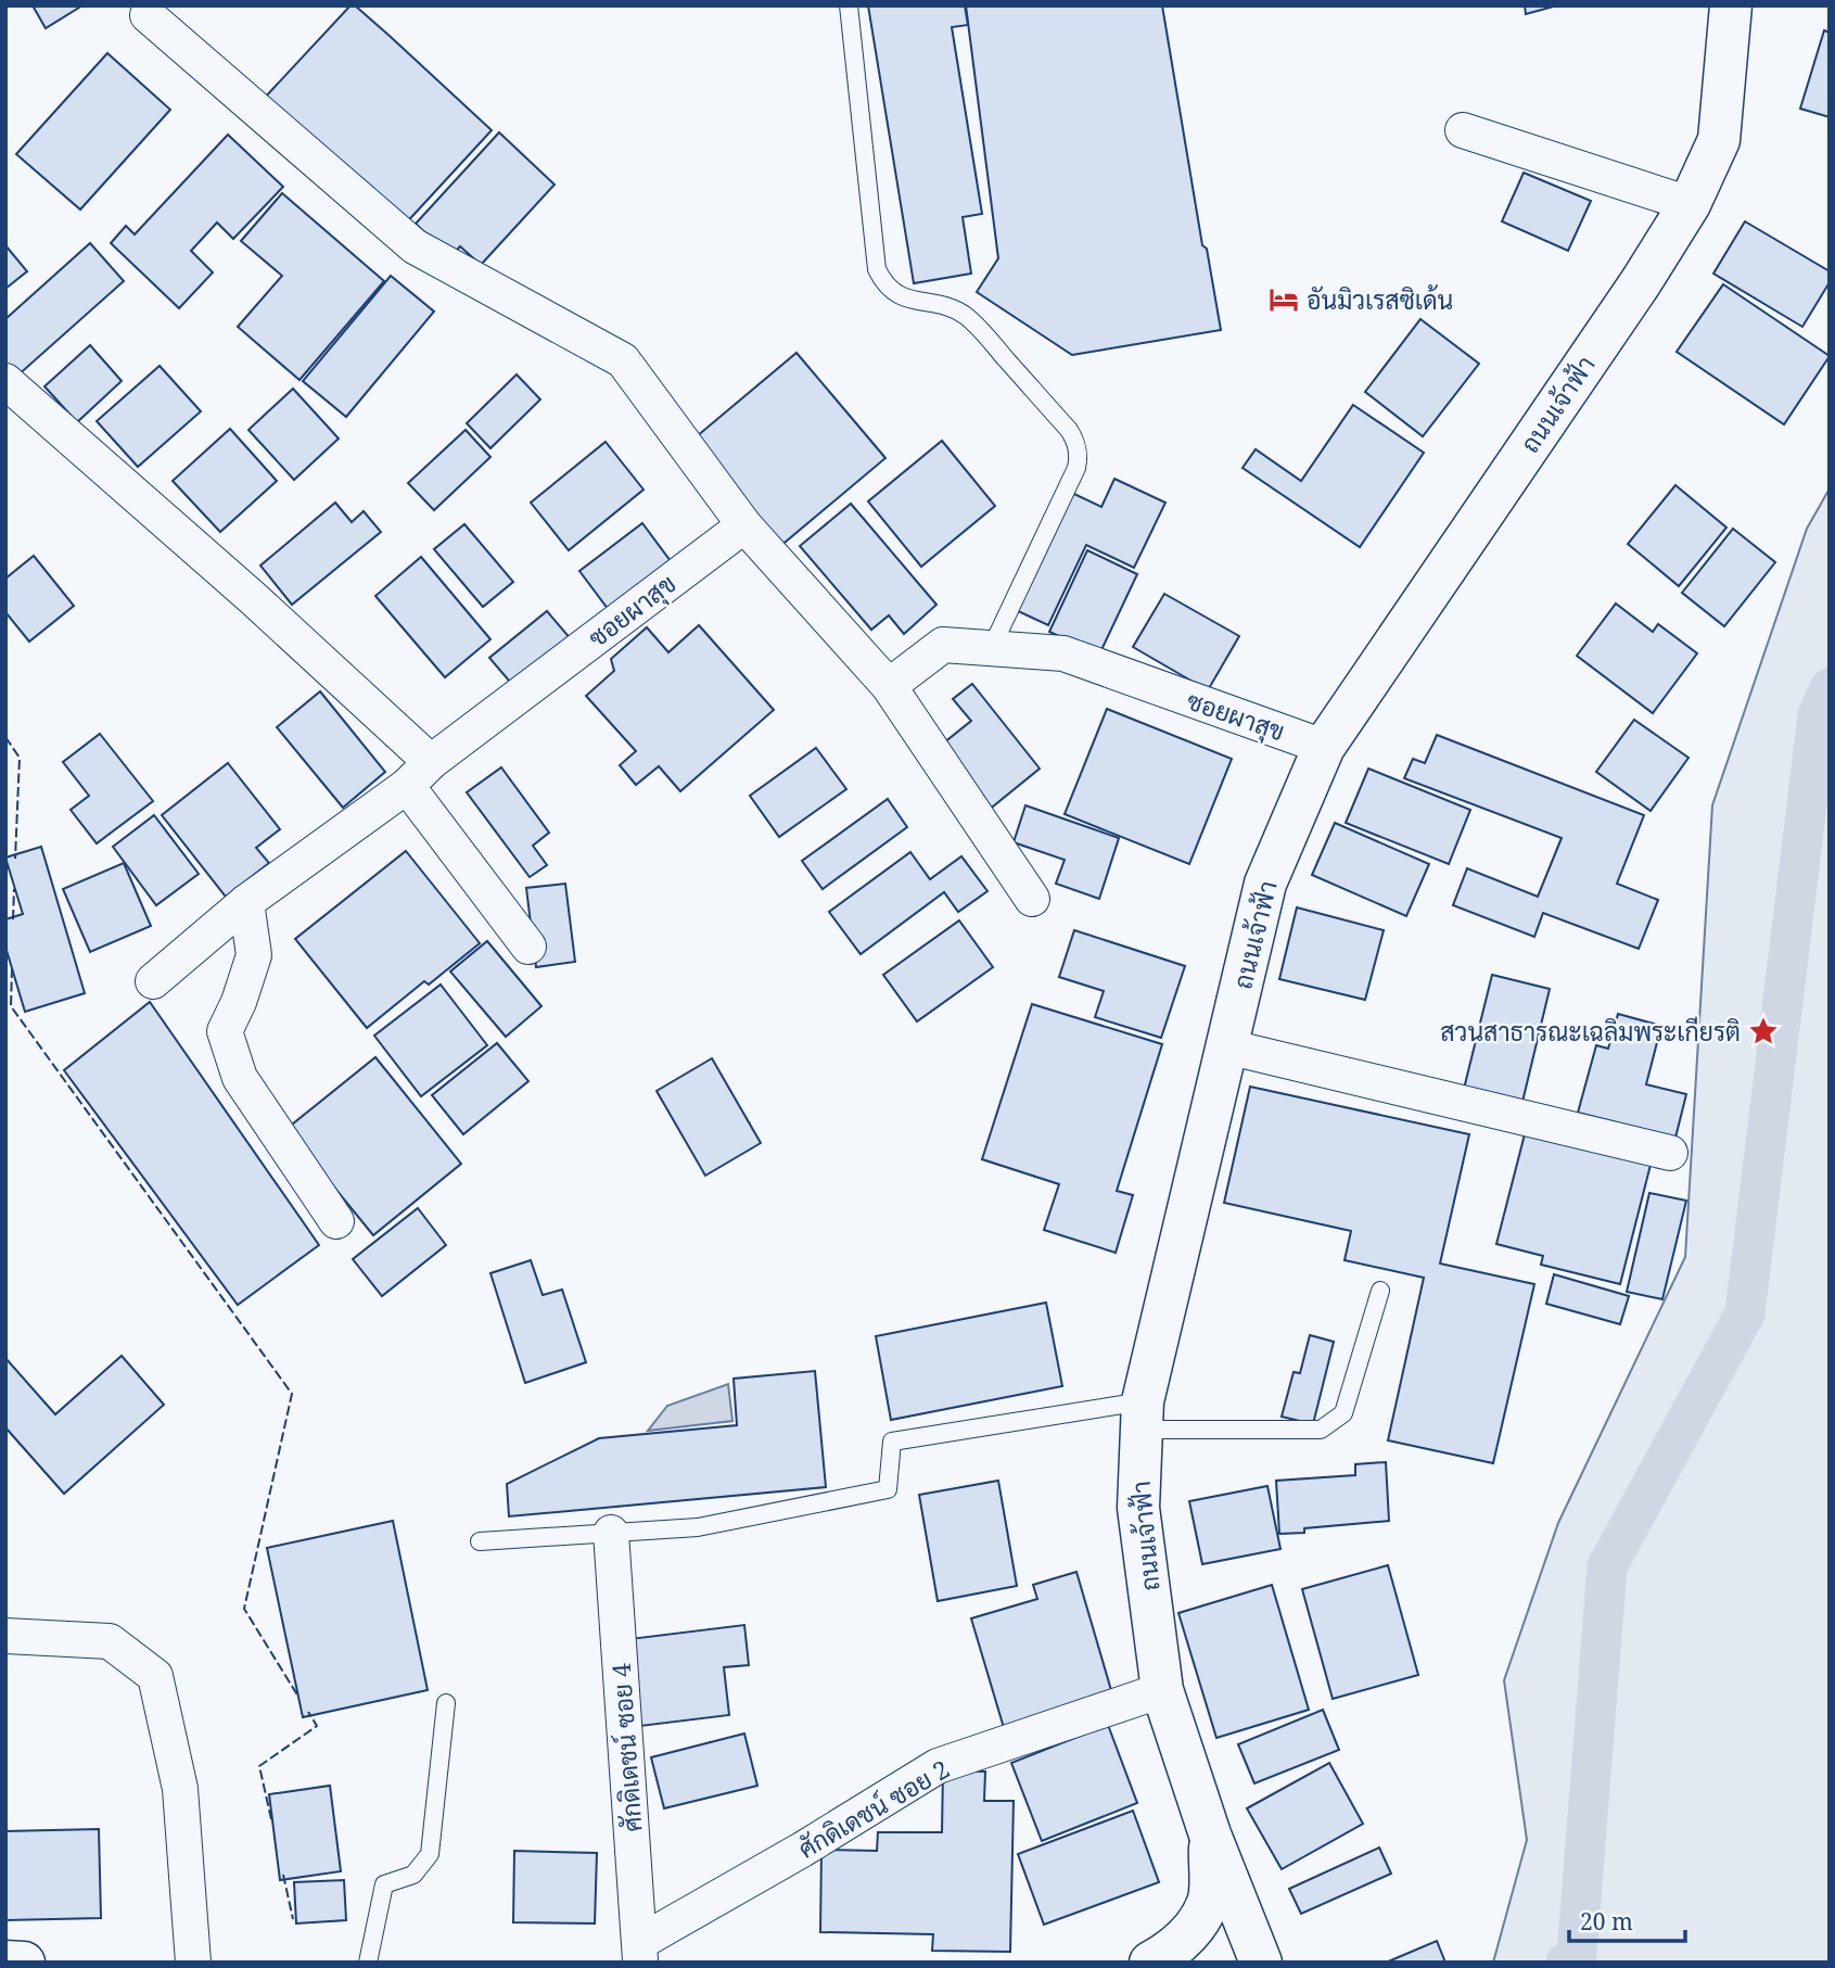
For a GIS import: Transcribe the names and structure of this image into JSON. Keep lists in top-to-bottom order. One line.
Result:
{"streets":{"main road":["ถนนเจ้าฟ้า"],"street":["ซอยผาสุข","ศักดิเดชน์ ซอย 4","ศักดิเดชน์ ซอย 2"]},"crossings":[["ถนนเจ้าฟ้า","ซอยผาสุข"],["ถนนเจ้าฟ้า","ศักดิเดชน์ ซอย 2"],["ศักดิเดชน์ ซอย 4","ศักดิเดชน์ ซอย 2"]],"places":{"hotel":["อันมิวเรสซิเด้น"],"place":["สวนสาธารณะเฉลิมพระเกียรติ"]},"scale_bar":"20 m"}
